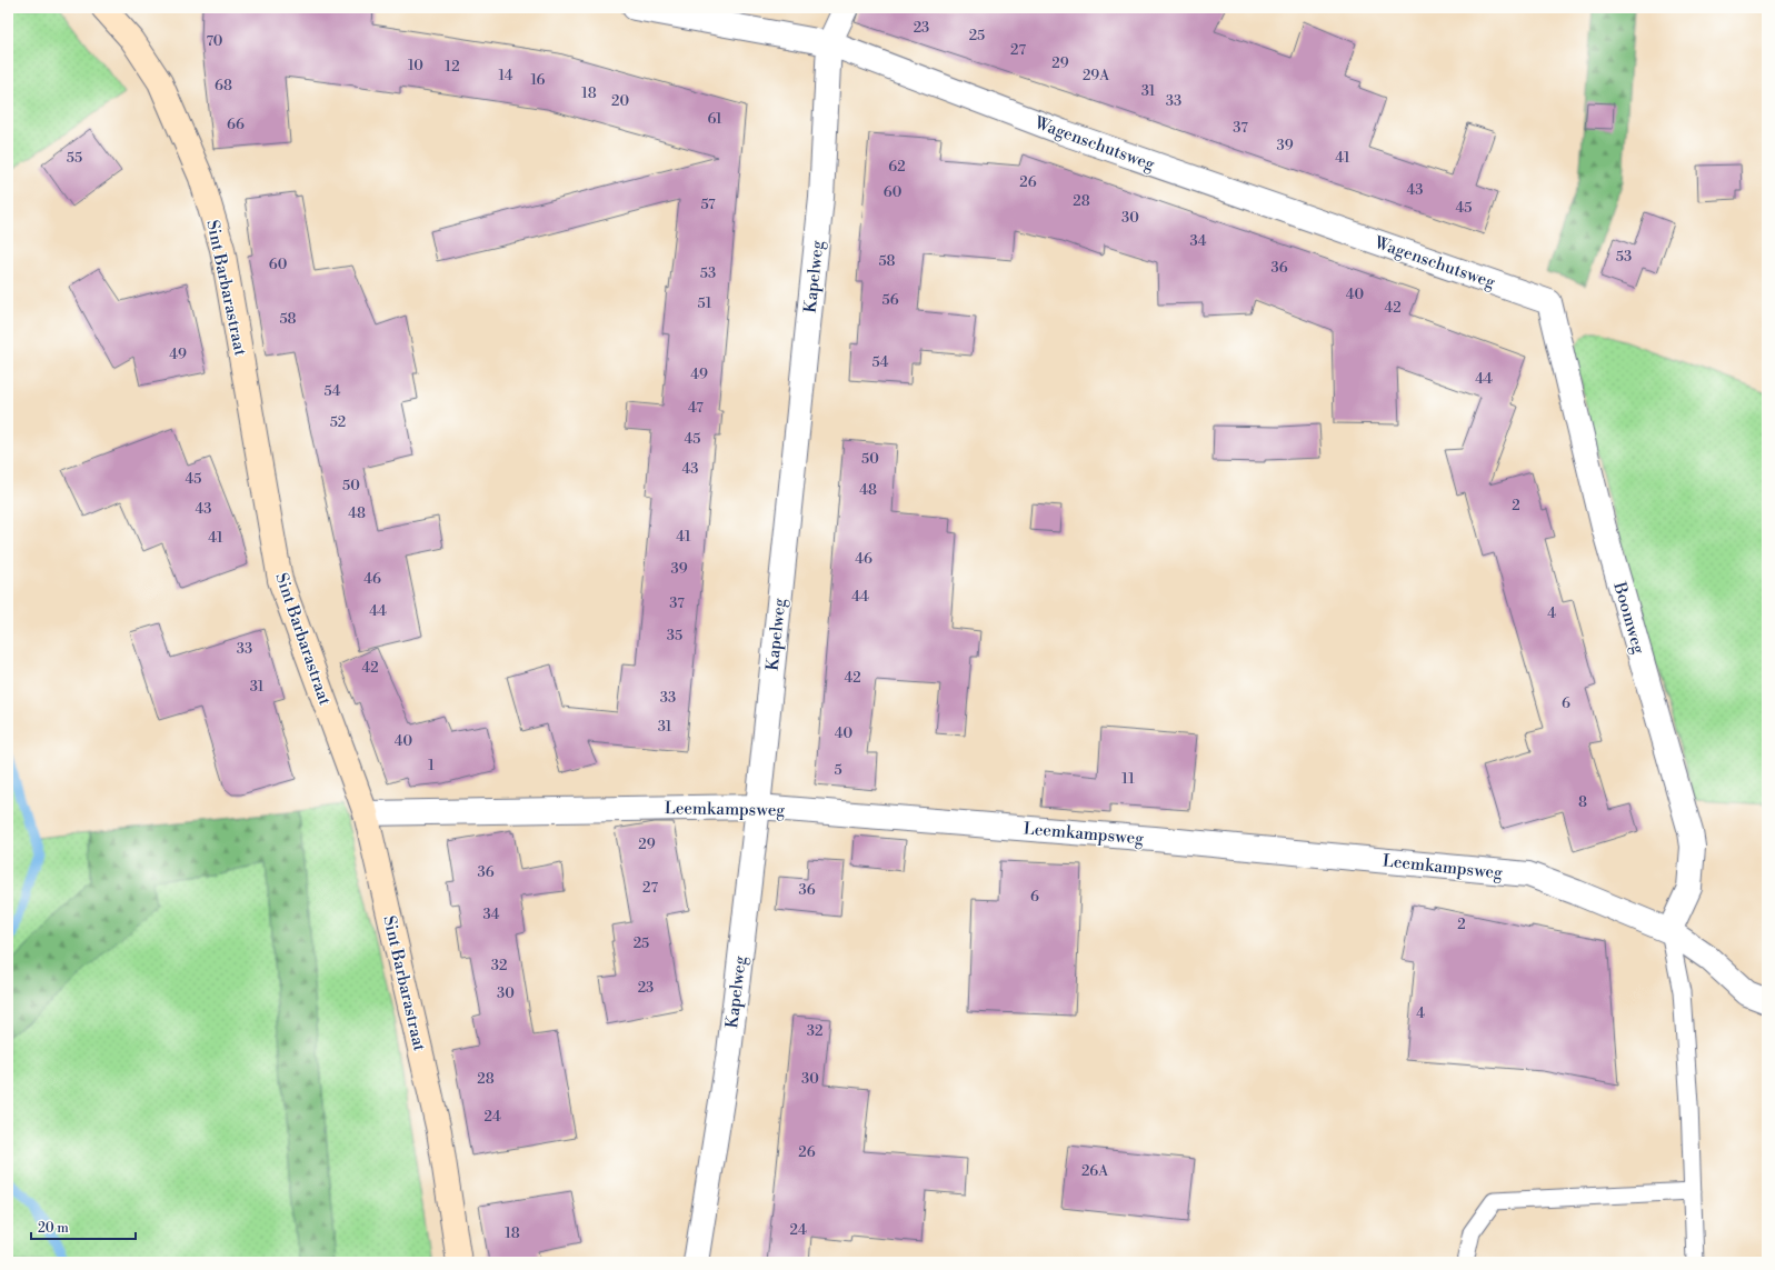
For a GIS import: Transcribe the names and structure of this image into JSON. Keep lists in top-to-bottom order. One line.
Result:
{"streets":{"street":["Wagenschutsweg","Kapelweg","Sint Barbarastraat","Boomweg","Leemkampsweg"]},"crossings":[["Wagenschutsweg","Kapelweg"],["Wagenschutsweg","Boomweg"],["Kapelweg","Leemkampsweg"],["Sint Barbarastraat","Leemkampsweg"],["Boomweg","Leemkampsweg"]],"house_numbers":["23","25","70","27","29","10","12","14","29A","16","68","31","18","20","33","61","66","37","39","55","41","62","26","43","60","28","57","45","30","34","53","58","60","36","53","40","56","51","42","58","49","54","49","44","54","47","52","45","50","43","45","50","48","2","43","48","41","41","46","39","46","44","37","44","4","35","33","42","42","31","33","6","31","40","40","1","5","11","8","29","36","27","36","6","34","2","25","32","23","30","4","32","28","30","24","26","26A","24","18"],"scale_bar":"20 m"}
